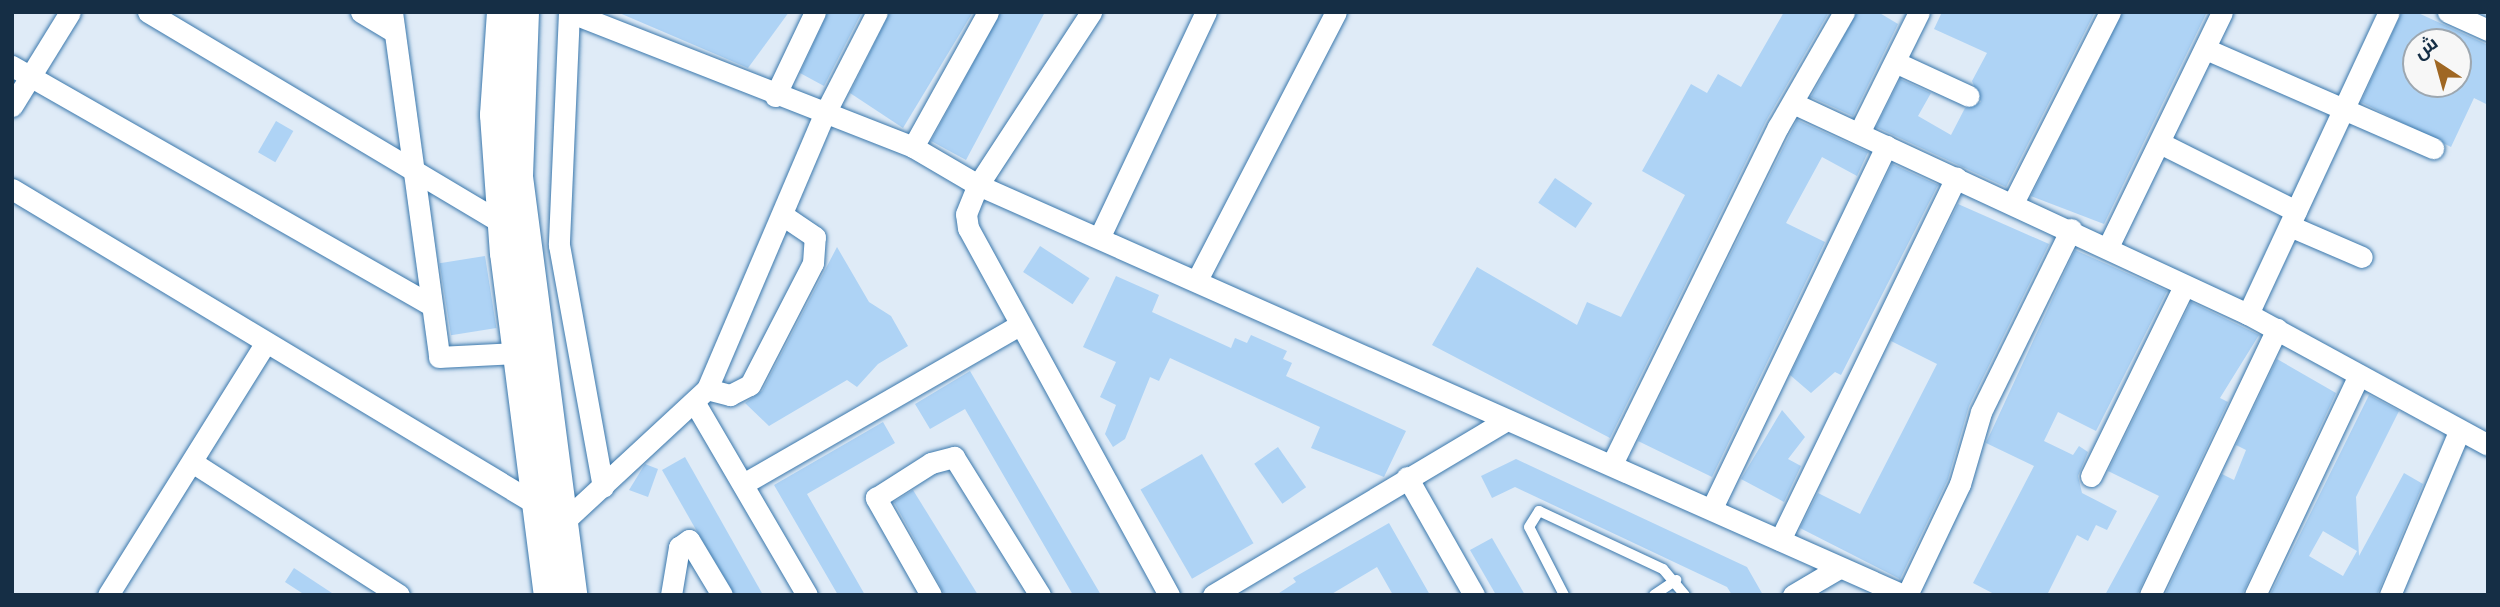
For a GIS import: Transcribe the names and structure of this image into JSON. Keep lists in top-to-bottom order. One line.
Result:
{"north":"top left"}
